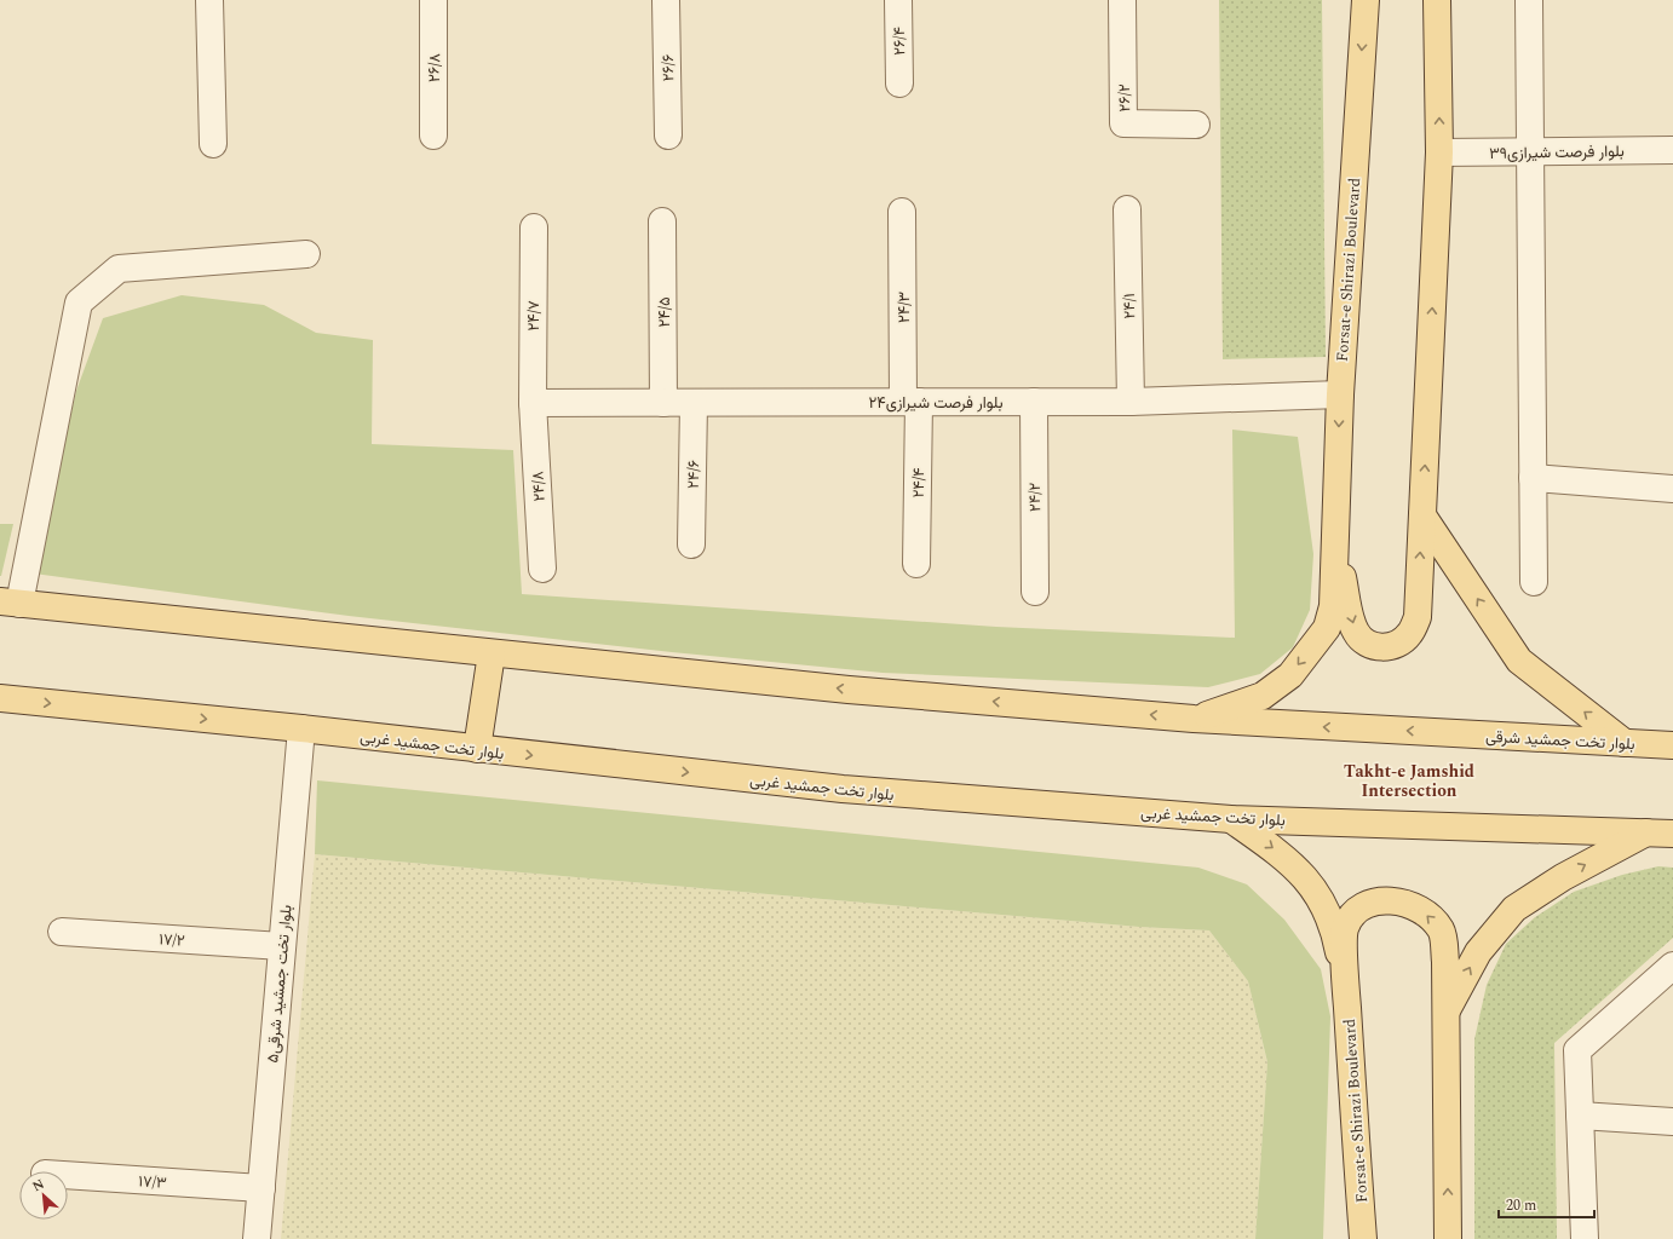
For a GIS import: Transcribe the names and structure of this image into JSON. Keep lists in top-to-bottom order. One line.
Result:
{"streets":{"main road":["Forsat-e Shirazi Boulevard","بلوار تخت جمشید شرقی","بلوار تخت جمشید غربی"],"street":["۲۶/۴","۲۶/۸","۲۶/۶","۲۶/۲","بلوار فرصت شیرازی۳۹","۲۴/۱","۲۴/۳","۲۴/۵","۲۴/۷","بلوار فرصت شیرازی۲۴","۲۴/۶","۲۴/۴","۲۴/۸","۲۴/۲","۱۷/۲","بلوار تخت جمشید شرقی۵","۱۷/۳"]},"crossings":[["Forsat-e Shirazi Boulevard","بلوار فرصت شیرازی۲۴"],["۲۴/۱","بلوار فرصت شیرازی۲۴"],["۲۴/۳","بلوار فرصت شیرازی۲۴"],["۲۴/۳","۲۴/۴"],["۲۴/۵","بلوار فرصت شیرازی۲۴"],["۲۴/۷","بلوار فرصت شیرازی۲۴"],["۲۴/۷","۲۴/۸"],["بلوار فرصت شیرازی۲۴","۲۴/۶"],["بلوار فرصت شیرازی۲۴","۲۴/۴"],["بلوار فرصت شیرازی۲۴","۲۴/۸"],["بلوار فرصت شیرازی۲۴","۲۴/۲"],["بلوار تخت جمشید غربی","بلوار تخت جمشید شرقی۵"],["۱۷/۲","بلوار تخت جمشید شرقی۵"],["بلوار تخت جمشید شرقی۵","۱۷/۳"]],"one_way":["بلوار تخت جمشید شرقی"],"districts":["Takht-e Jamshid Intersection"],"scale_bar":"20 m","north":"top left"}
